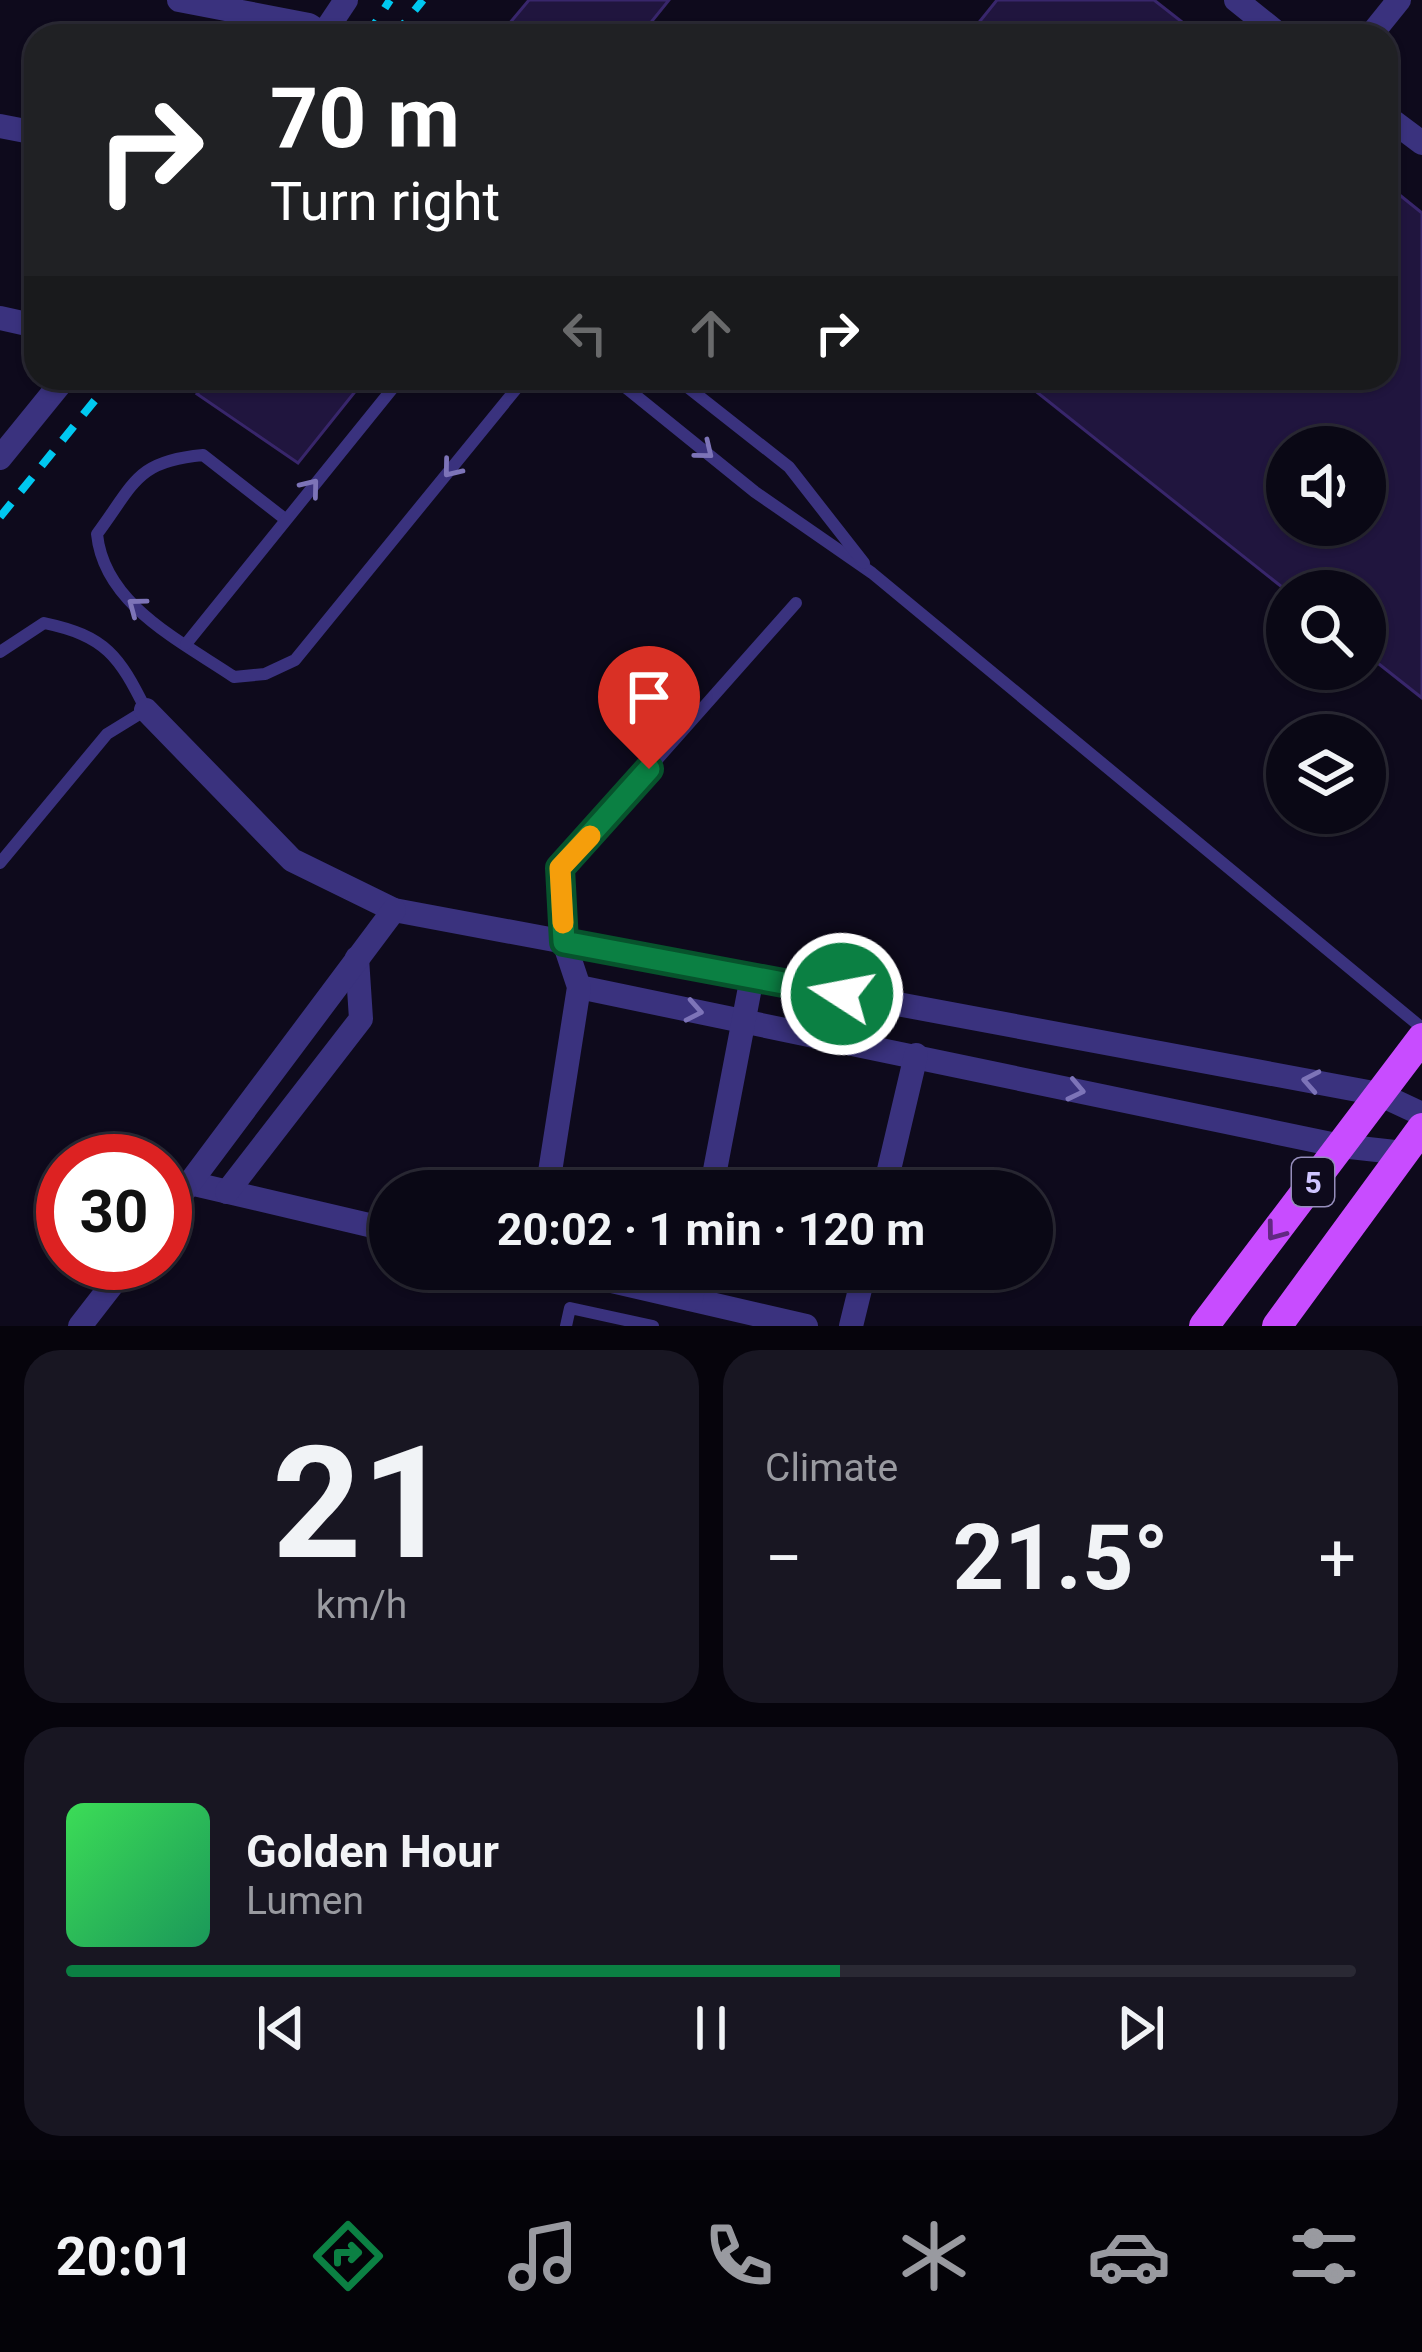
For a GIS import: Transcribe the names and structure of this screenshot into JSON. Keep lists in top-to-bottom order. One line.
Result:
{"streets":{"main road":["5"]},"page":{"turn":["70 m","Turn right"],"limit":"30","trip":"20:02 · 1 min · 120 m","tile":[["21","km/h"],"Climate"],"heat":["−","21.5°","+"],"song":["Golden Hour","Lumen"],"tabs":"20:01"}}
